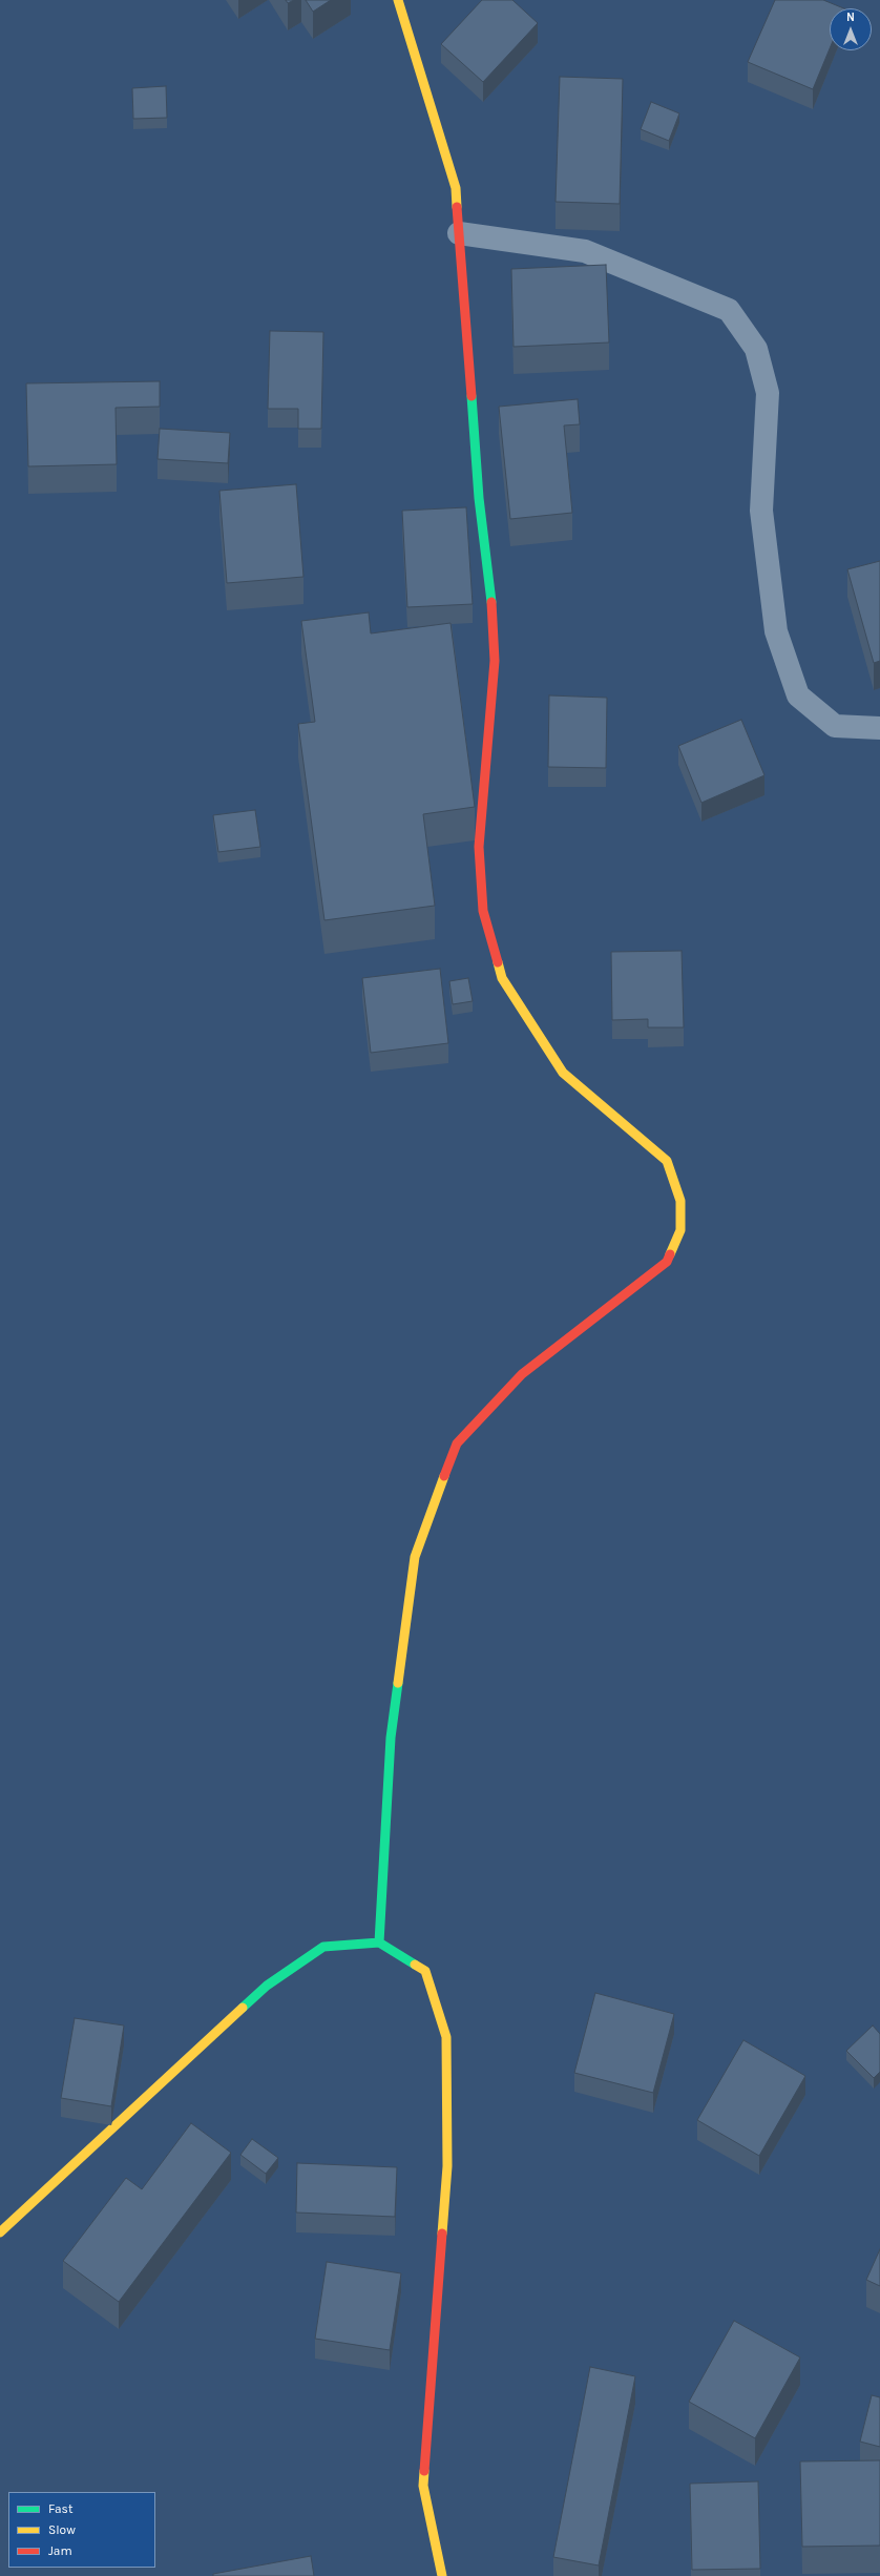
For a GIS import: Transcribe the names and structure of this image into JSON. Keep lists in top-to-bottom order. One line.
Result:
{"legend":["Fast","Slow","Jam"],"north":"top"}
